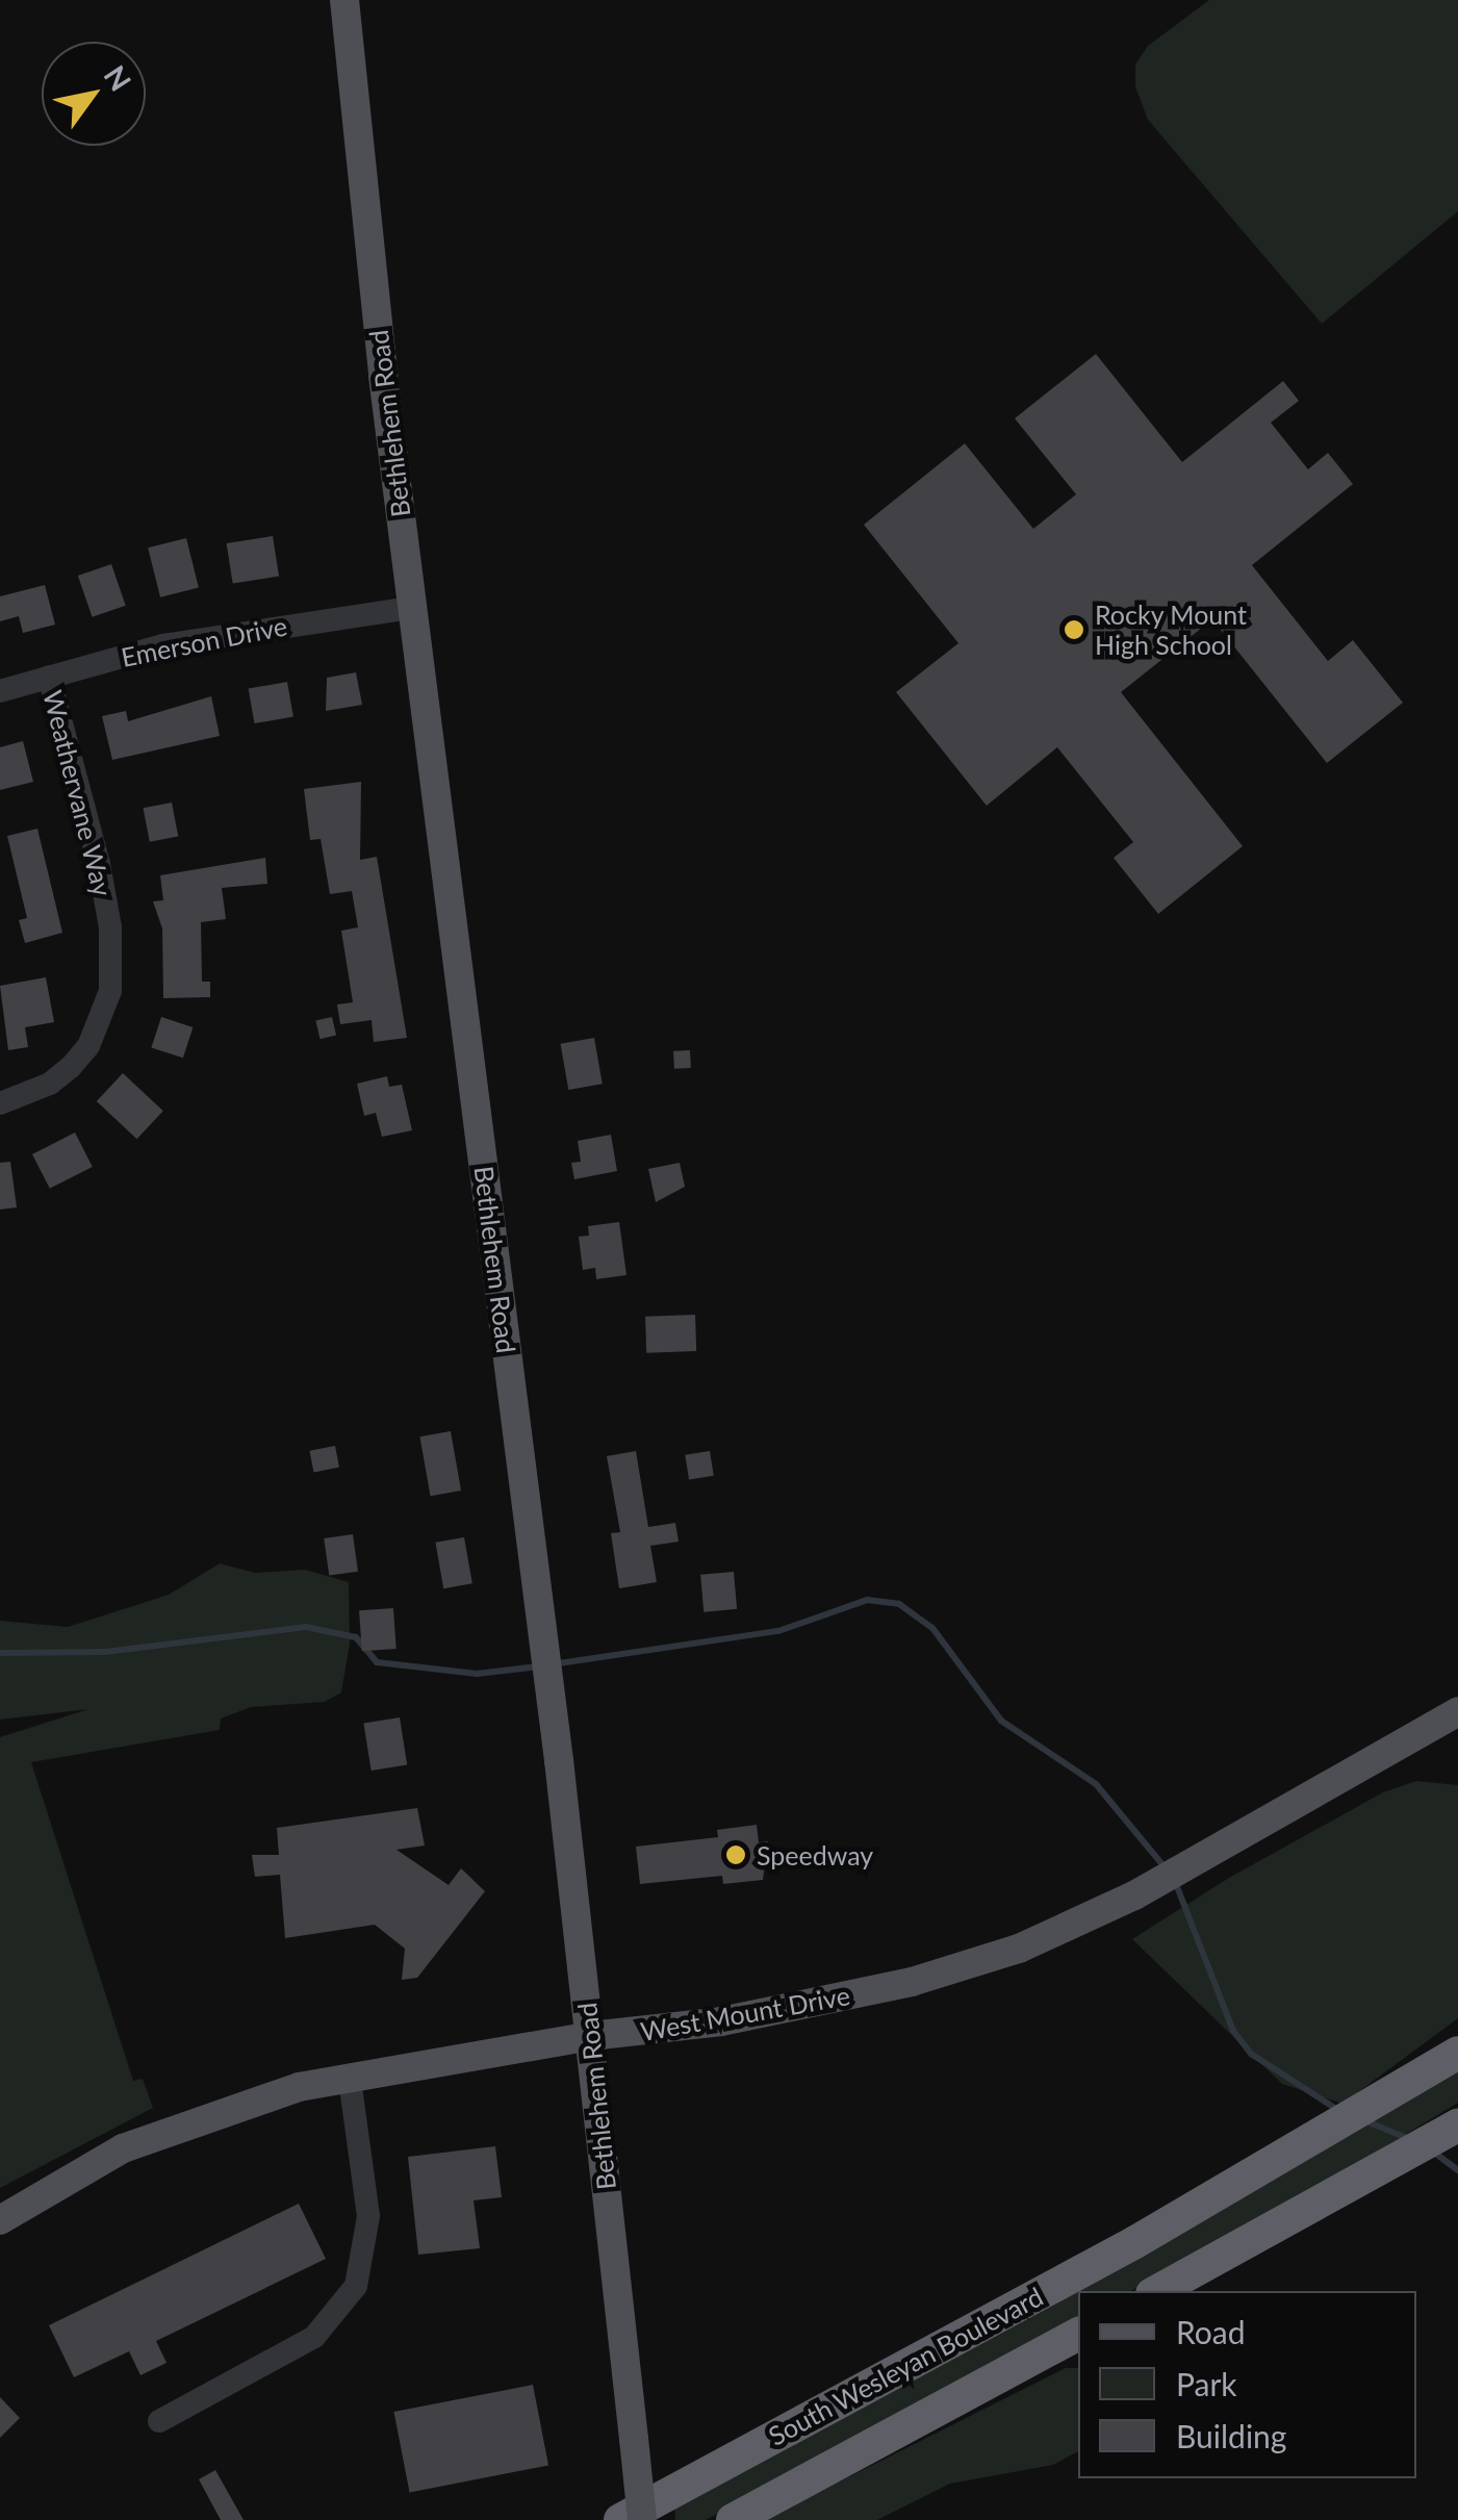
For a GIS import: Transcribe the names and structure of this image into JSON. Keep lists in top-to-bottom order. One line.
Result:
{"streets":{"highway":["South Wesleyan Boulevard"],"main road":["Bethlehem Road","West Mount Drive"],"street":["Emerson Drive","Weathervane Way"]},"crossings":[["Bethlehem Road","Emerson Drive"],["Bethlehem Road","West Mount Drive"],["Emerson Drive","Weathervane Way"]],"places":["Rocky Mount High School","Speedway"],"legend":["Road","Park","Building"],"north":"top right"}
